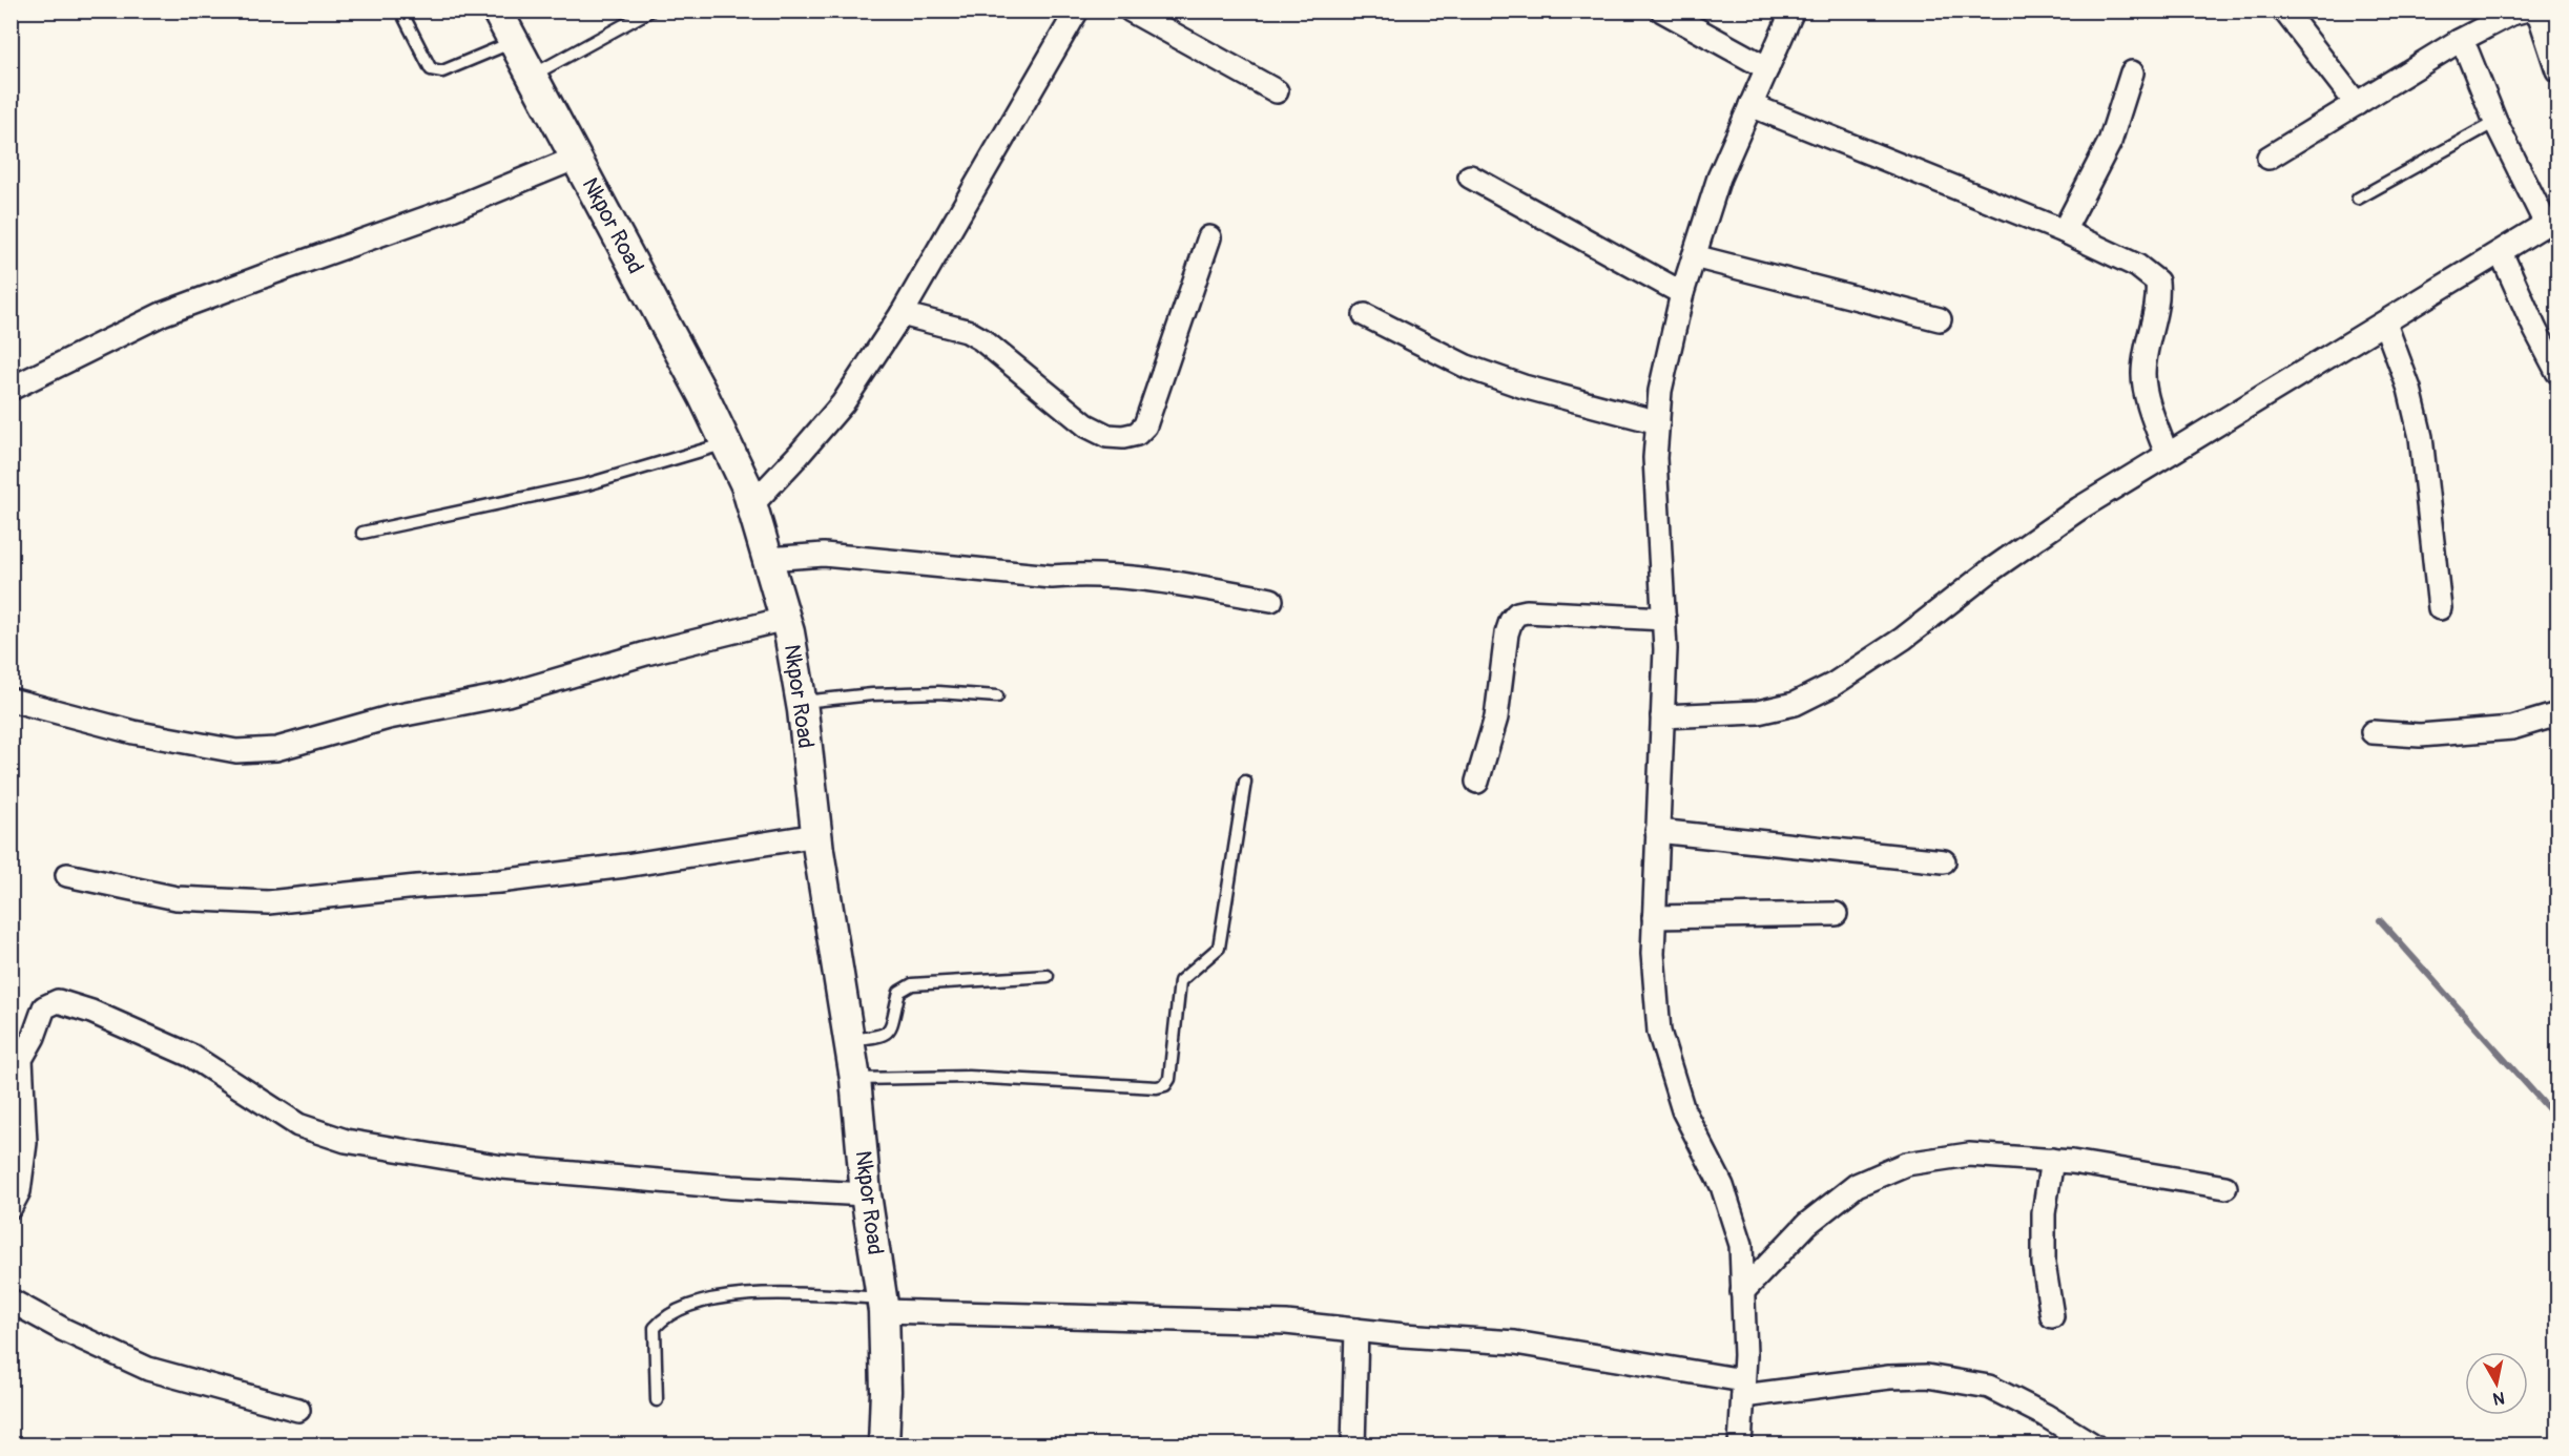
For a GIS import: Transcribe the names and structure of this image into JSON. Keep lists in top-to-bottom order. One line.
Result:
{"streets":{"street":["Nkpor Road"]},"north":"bottom"}
